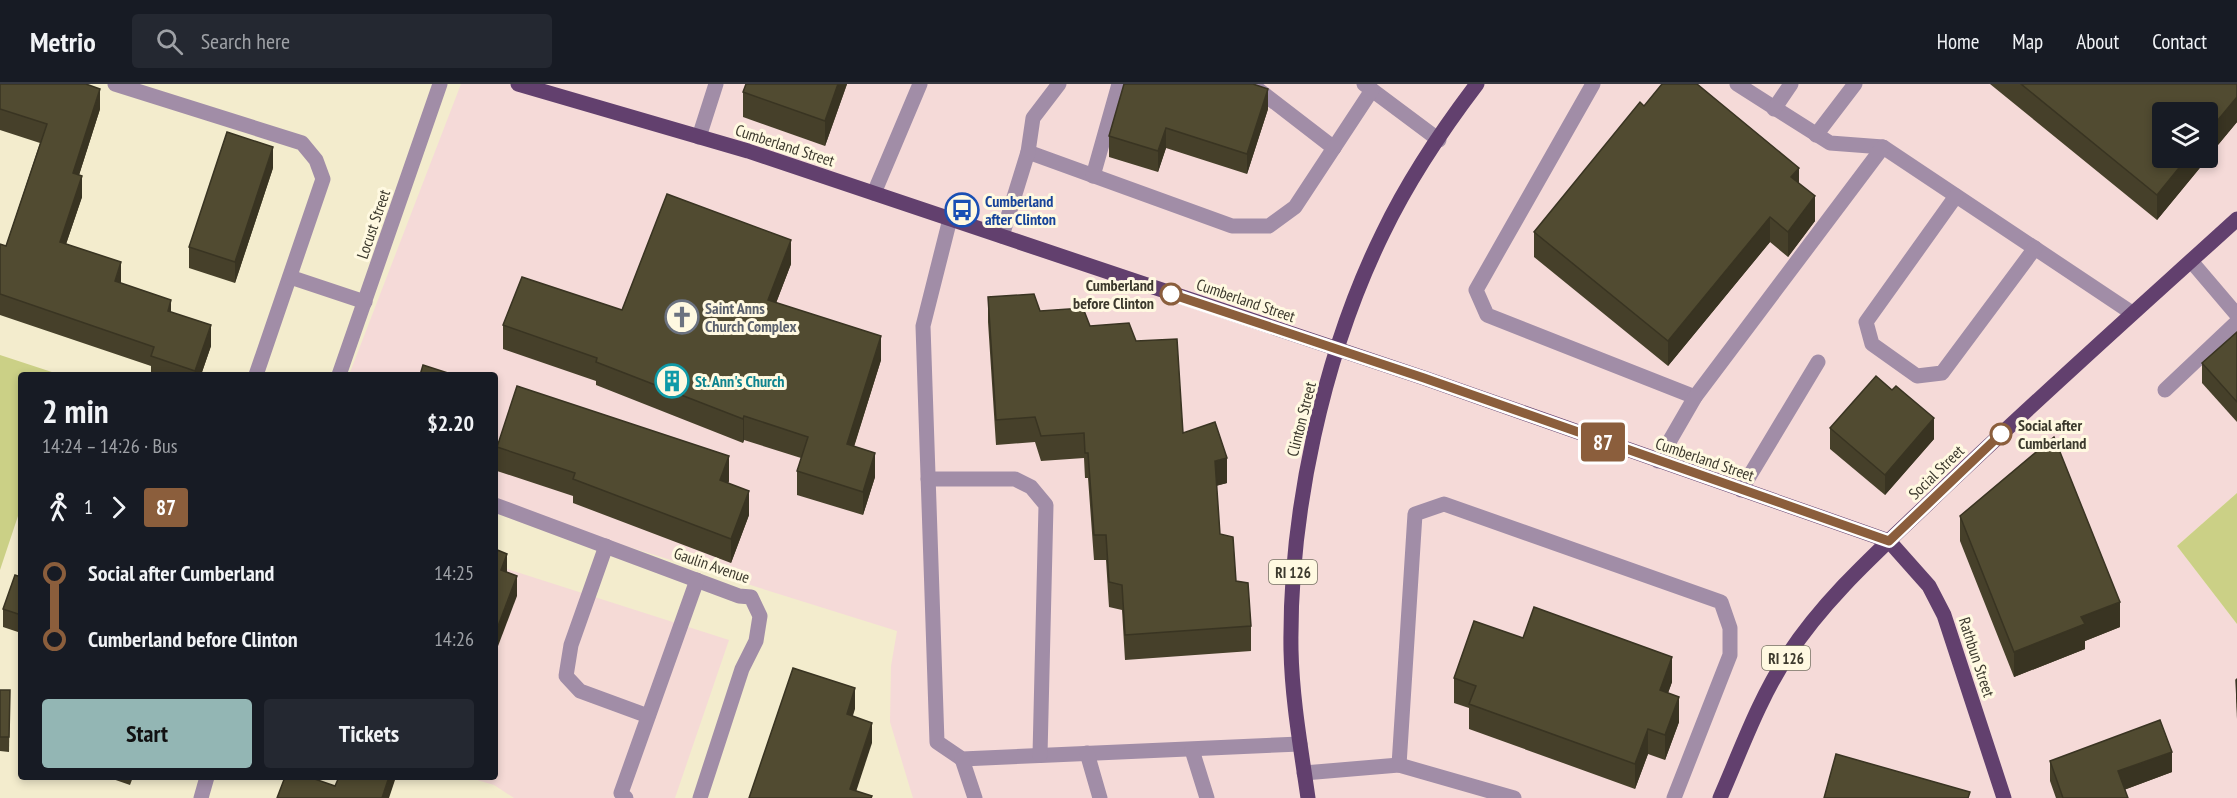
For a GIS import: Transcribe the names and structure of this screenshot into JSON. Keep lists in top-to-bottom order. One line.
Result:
{"streets":{"main road":["Cumberland Street","Clinton Street","Social Street","RI 126","Rathbun Street"],"street":["Locust Street","Gaulin Avenue"]},"crossings":[["Cumberland Street","Clinton Street"],["Cumberland Street","Social Street"],["Cumberland Street","Rathbun Street"],["Social Street","Rathbun Street"]],"places":{"bus stop":["Cumberland after Clinton"],"other":["Cumberland before Clinton","Social after Cumberland"],"church":["Saint Anns Church Complex"],"building":["St. Ann's Church"]},"lines":["bus line 87"],"page":{"header":"Metrio","search":"Search here","nav":["Home","Map","About","Contact"],"on_map":"87","heading":["2 min","14:24 – 14:26 · Bus","$2.20"],"legs":["1","87"],"list":[{"name":"Social after Cumberland","value":"14:25"},{"name":"Cumberland before Clinton","value":"14:26"}],"buttons":["Start","Tickets"]}}
